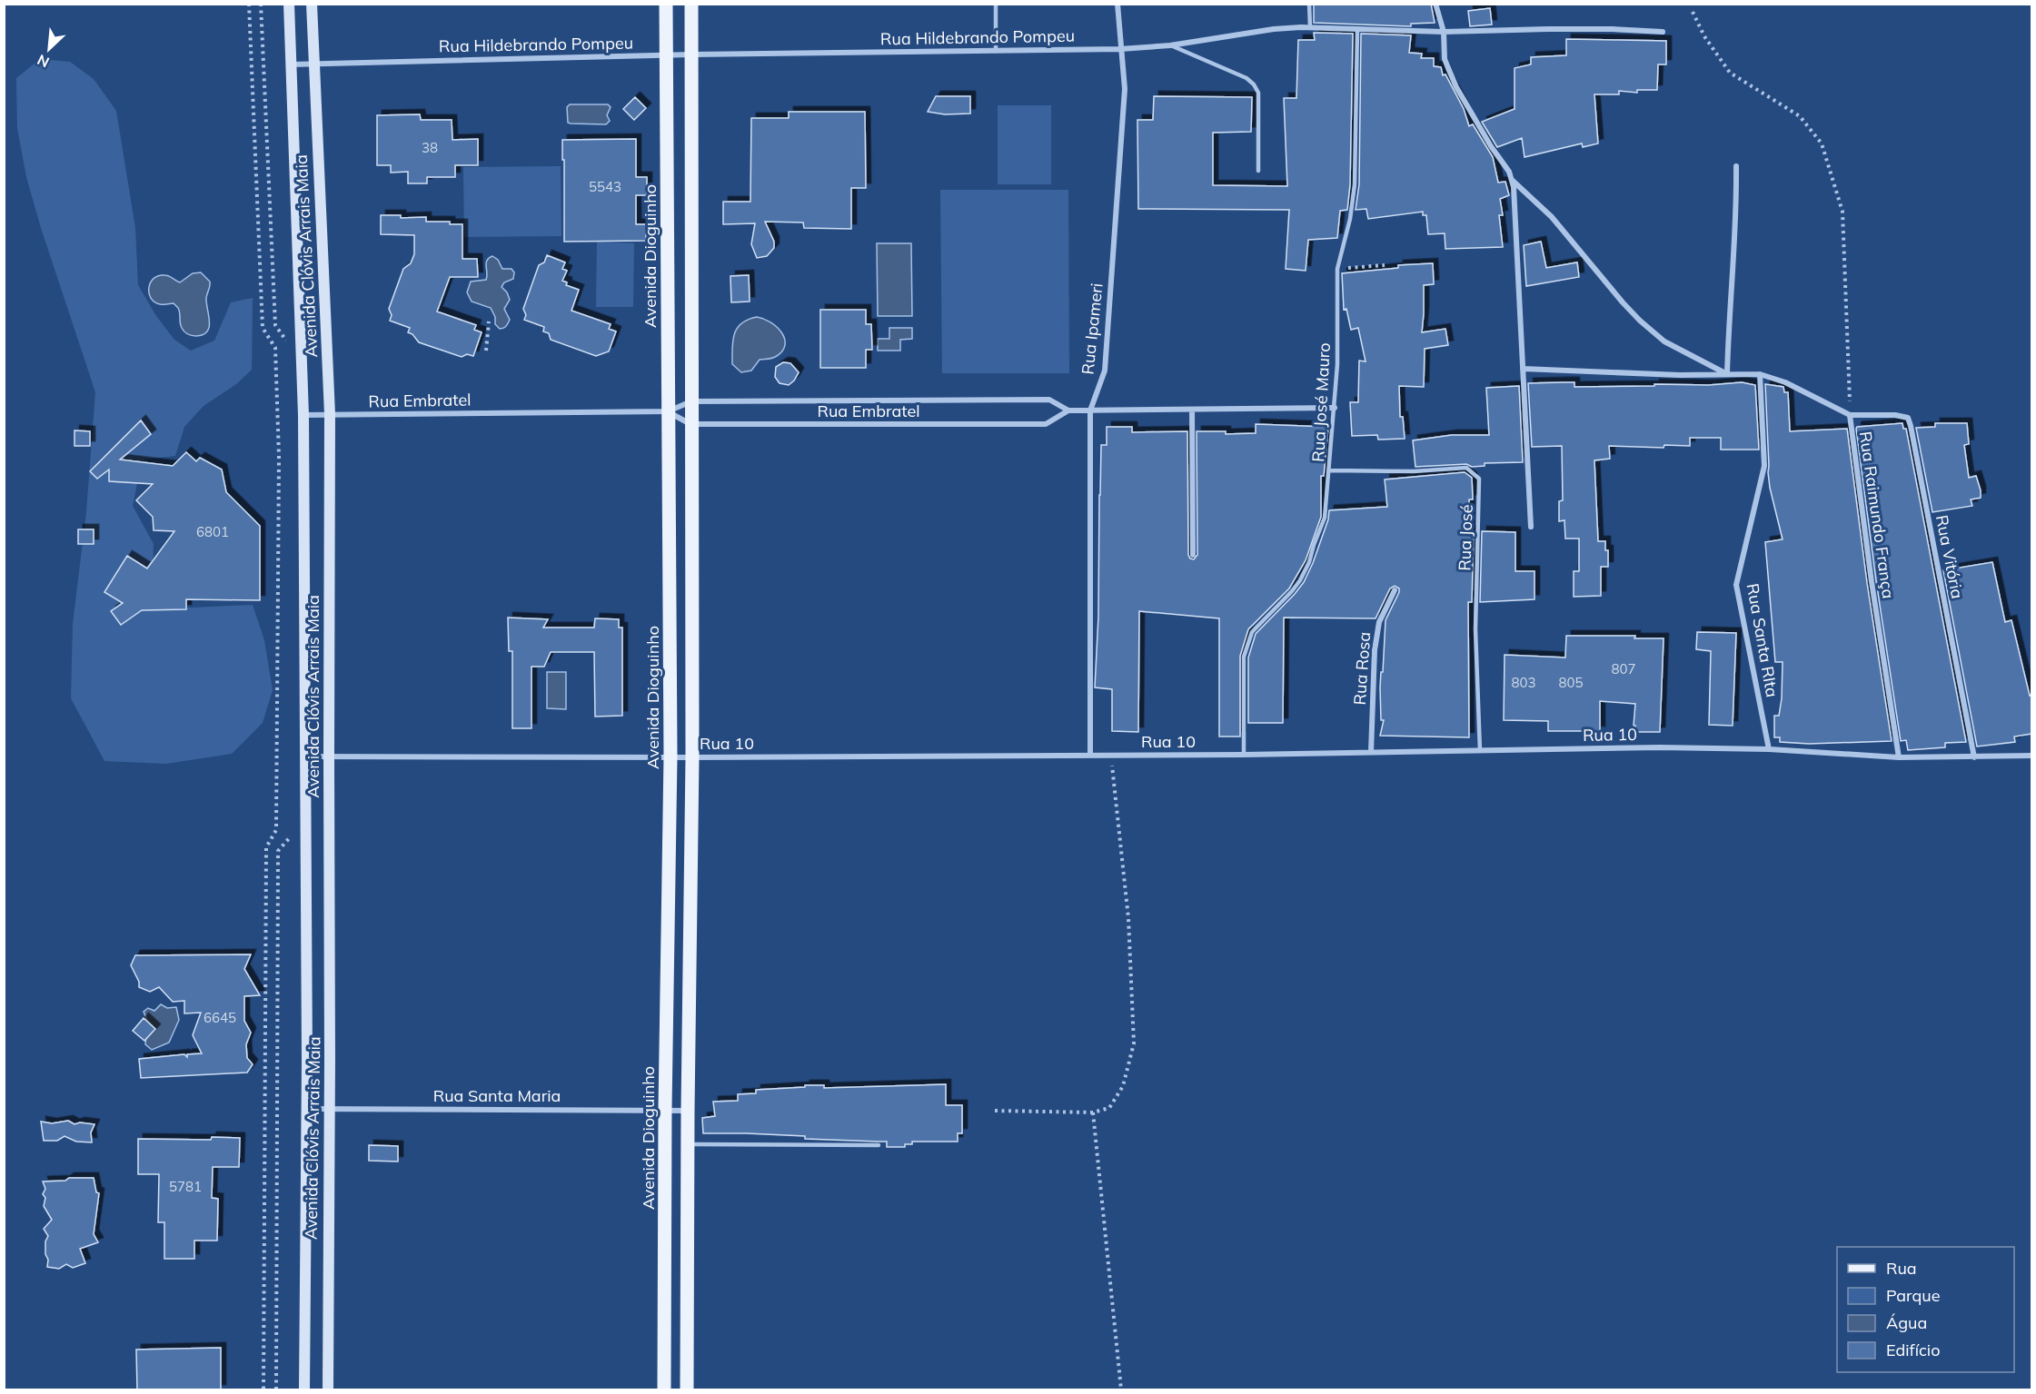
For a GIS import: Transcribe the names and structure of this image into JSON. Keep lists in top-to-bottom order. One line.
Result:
{"streets":{"main road":["Avenida Clóvis Arrais Maia","Avenida Dioguinho"],"street":["Rua Hildebrando Pompeu","Rua Ipameri","Rua Embratel","Rua Raimundo França","Rua Vitória","Rua Santa RIta","Rua Rosa","Rua 10","Rua Santa Maria"],"lane":["Rua José Mauro","Rua José"]},"crossings":[["Rua Hildebrando Pompeu","Avenida Clóvis Arrais Maia"],["Rua Hildebrando Pompeu","Avenida Dioguinho"],["Rua Hildebrando Pompeu","Rua Ipameri"],["Rua Hildebrando Pompeu","Rua José Mauro"],["Avenida Clóvis Arrais Maia","Rua Embratel"],["Avenida Clóvis Arrais Maia","Rua 10"],["Avenida Clóvis Arrais Maia","Rua Santa Maria"],["Avenida Dioguinho","Rua Embratel"],["Avenida Dioguinho","Rua 10"],["Avenida Dioguinho","Rua Santa Maria"],["Rua Ipameri","Rua Embratel"],["Rua Ipameri","Rua 10"],["Rua Embratel","Rua José Mauro"],["Rua José Mauro","Rua José"],["Rua José Mauro","Rua 10"],["Rua Raimundo França","Rua Vitória"],["Rua Raimundo França","Rua Santa RIta"],["Rua Raimundo França","Rua 10"],["Rua José","Rua 10"],["Rua Vitória","Rua 10"],["Rua Santa RIta","Rua 10"],["Rua Rosa","Rua 10"]],"house_numbers":["38","5543","6801","807","803","805","6645","5781"],"legend":["Rua","Parque","Água","Edifício"],"north":"bottom left"}
